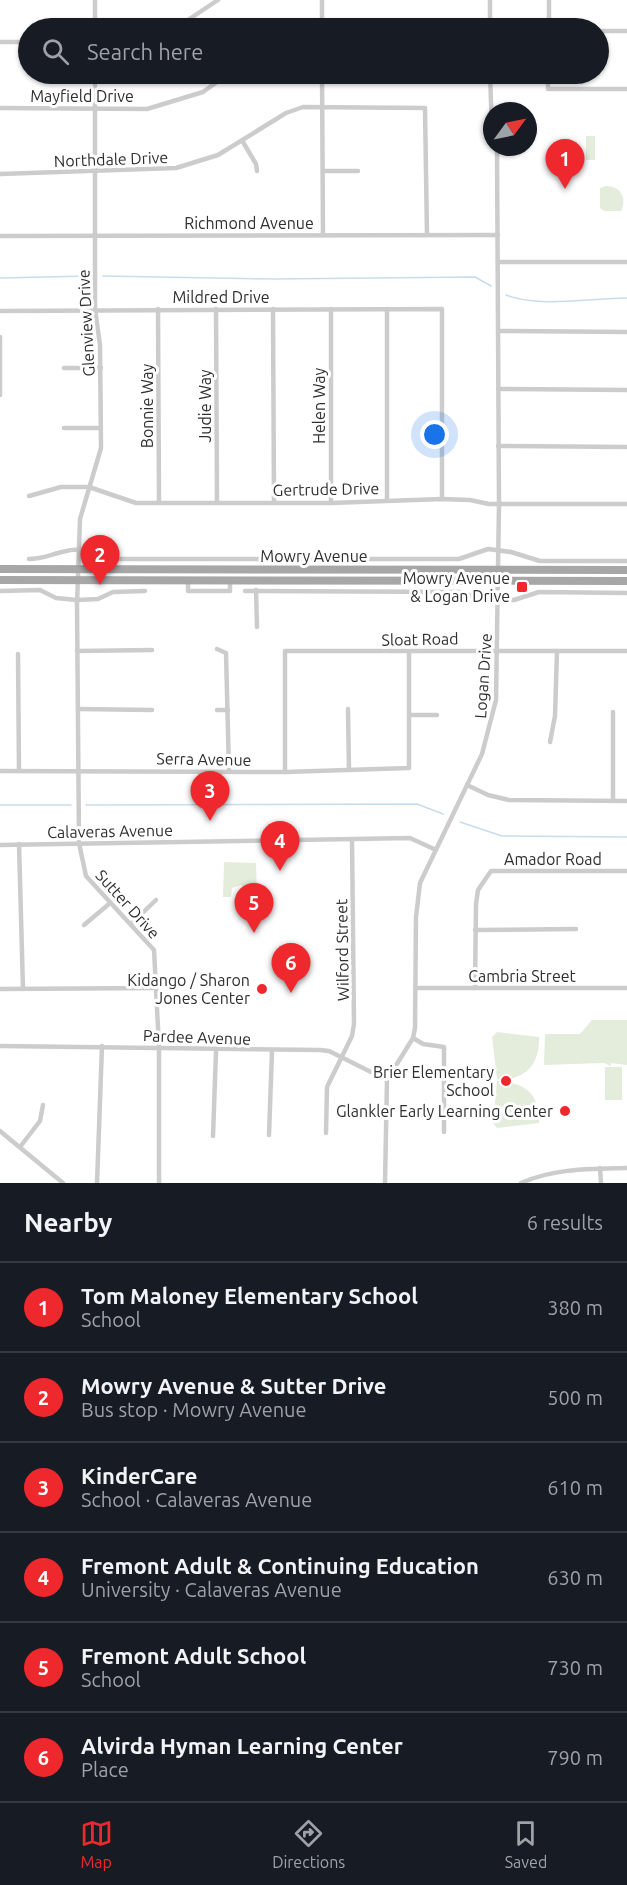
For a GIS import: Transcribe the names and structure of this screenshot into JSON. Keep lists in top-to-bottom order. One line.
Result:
{"streets":{"main road":["Mowry Avenue"],"street":["Mayfield Drive","Northdale Drive","Richmond Avenue","Mildred Drive","Glenview Drive","Bonnie Way","Judie Way","Helen Way","Gertrude Drive","Sloat Road","Logan Drive","Serra Avenue","Calaveras Avenue","Amador Road","Sutter Drive","Wilford Street","Cambria Street","Pardee Avenue"]},"crossings":[["Mayfield Drive","Glenview Drive"],["Northdale Drive","Richmond Avenue"],["Northdale Drive","Glenview Drive"],["Richmond Avenue","Glenview Drive"],["Richmond Avenue","Logan Drive"],["Mildred Drive","Glenview Drive"],["Mildred Drive","Bonnie Way"],["Mildred Drive","Judie Way"],["Mildred Drive","Helen Way"],["Mildred Drive","Gertrude Drive"],["Glenview Drive","Gertrude Drive"],["Glenview Drive","Mowry Avenue"],["Glenview Drive","Sutter Drive"],["Bonnie Way","Gertrude Drive"],["Judie Way","Gertrude Drive"],["Helen Way","Gertrude Drive"],["Gertrude Drive","Logan Drive"],["Mowry Avenue","Logan Drive"],["Mowry Avenue","Sutter Drive"],["Sloat Road","Logan Drive"],["Sloat Road","Serra Avenue"],["Logan Drive","Calaveras Avenue"],["Logan Drive","Cambria Street"],["Logan Drive","Pardee Avenue"],["Serra Avenue","Sutter Drive"],["Calaveras Avenue","Sutter Drive"],["Calaveras Avenue","Wilford Street"],["Amador Road","Cambria Street"],["Sutter Drive","Pardee Avenue"],["Wilford Street","Pardee Avenue"]],"places":{"transit":["Mowry Avenue & Logan Drive"],"other":["Kidango / Sharon Jones Center","Brier Elementary School","Glankler Early Learning Center"]},"north":"top right","page":{"search":"Search here","pins":["1","2","3","4","5","6"],"heading":["Nearby","6 results"],"list":[{"mark":"1","name":"Tom Maloney Elementary School","note":"School","value":"380 m"},{"mark":"2","name":"Mowry Avenue & Sutter Drive","note":"Bus stop · Mowry Avenue","value":"500 m"},{"mark":"3","name":"KinderCare","note":"School · Calaveras Avenue","value":"610 m"},{"mark":"4","name":"Fremont Adult & Continuing Education","note":"University · Calaveras Avenue","value":"630 m"},{"mark":"5","name":"Fremont Adult School","note":"School","value":"730 m"},{"mark":"6","name":"Alvirda Hyman Learning Center","note":"Place","value":"790 m"}],"nav":["Map","Directions","Saved"]}}
